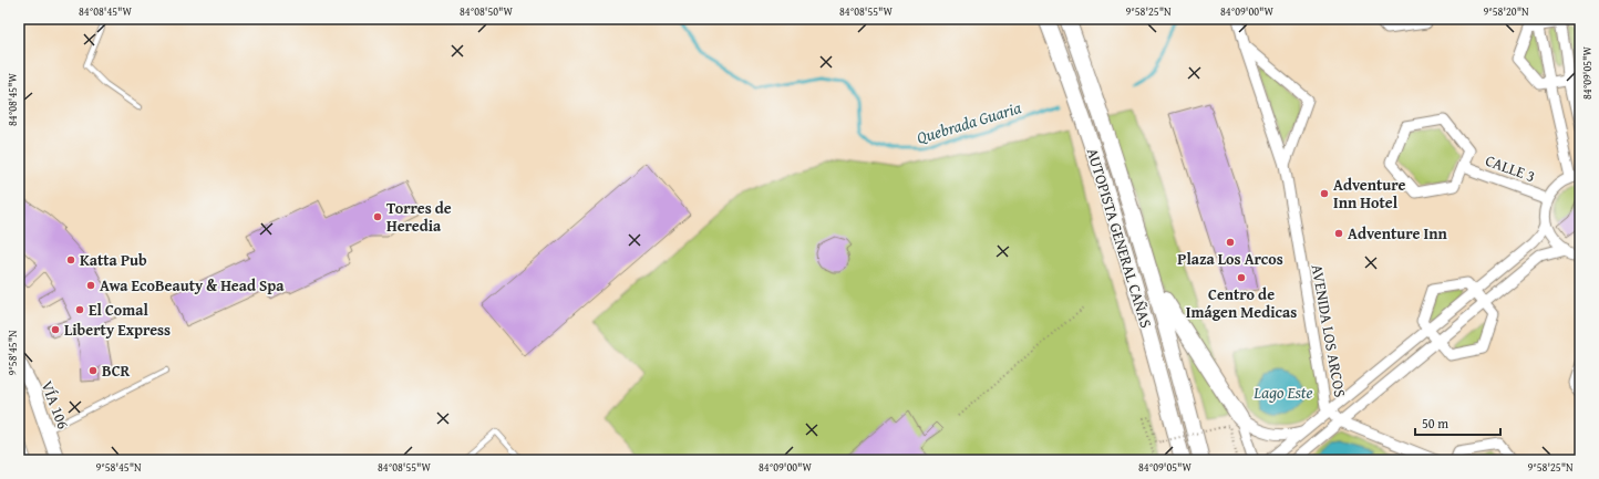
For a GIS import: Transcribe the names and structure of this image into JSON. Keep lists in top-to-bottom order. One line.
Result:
{"streets":{"highway":["AUTOPISTA GENERAL CAÑAS"],"main road":["VÍA 106"],"street":["CALLE 3","AVENIDA LOS ARCOS"]},"water":["Quebrada Guaria","Lago Este"],"places":["Adventure Inn Hotel","Torres de Heredia","Adventure Inn","Plaza Los Arcos","Katta Pub","Centro de Imágen Medicas","Awa EcoBeauty & Head Spa","El Comal","Liberty Express","BCR"],"scale_bar":"50 m","coordinates":["84°08'45\"W","84°08'50\"W","84°08'55\"W","9°58'25\"N","84°09'00\"W","9°58'20\"N","84°09'05\"W","9°58'45\"N"]}
